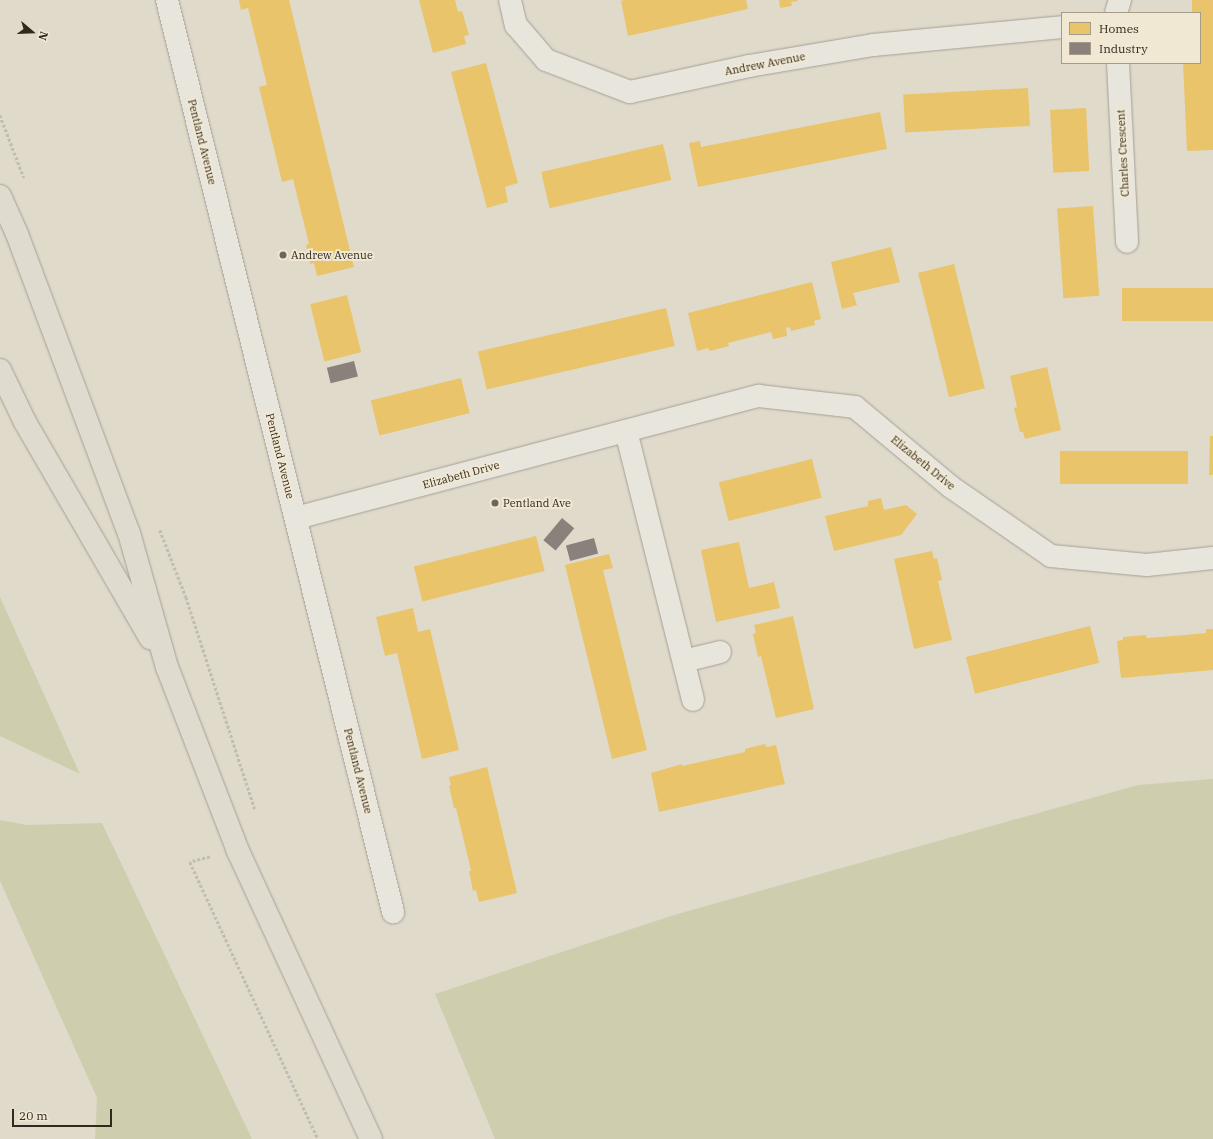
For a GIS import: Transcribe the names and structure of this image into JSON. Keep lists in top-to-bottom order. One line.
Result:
{"streets":{"street":["Andrew Avenue","Pentland Avenue","Charles Crescent","Elizabeth Drive"]},"crossings":[["Pentland Avenue","Elizabeth Drive"]],"places":["Andrew Avenue","Pentland Ave"],"legend":["Homes","Industry"],"scale_bar":"20 m","north":"right"}
